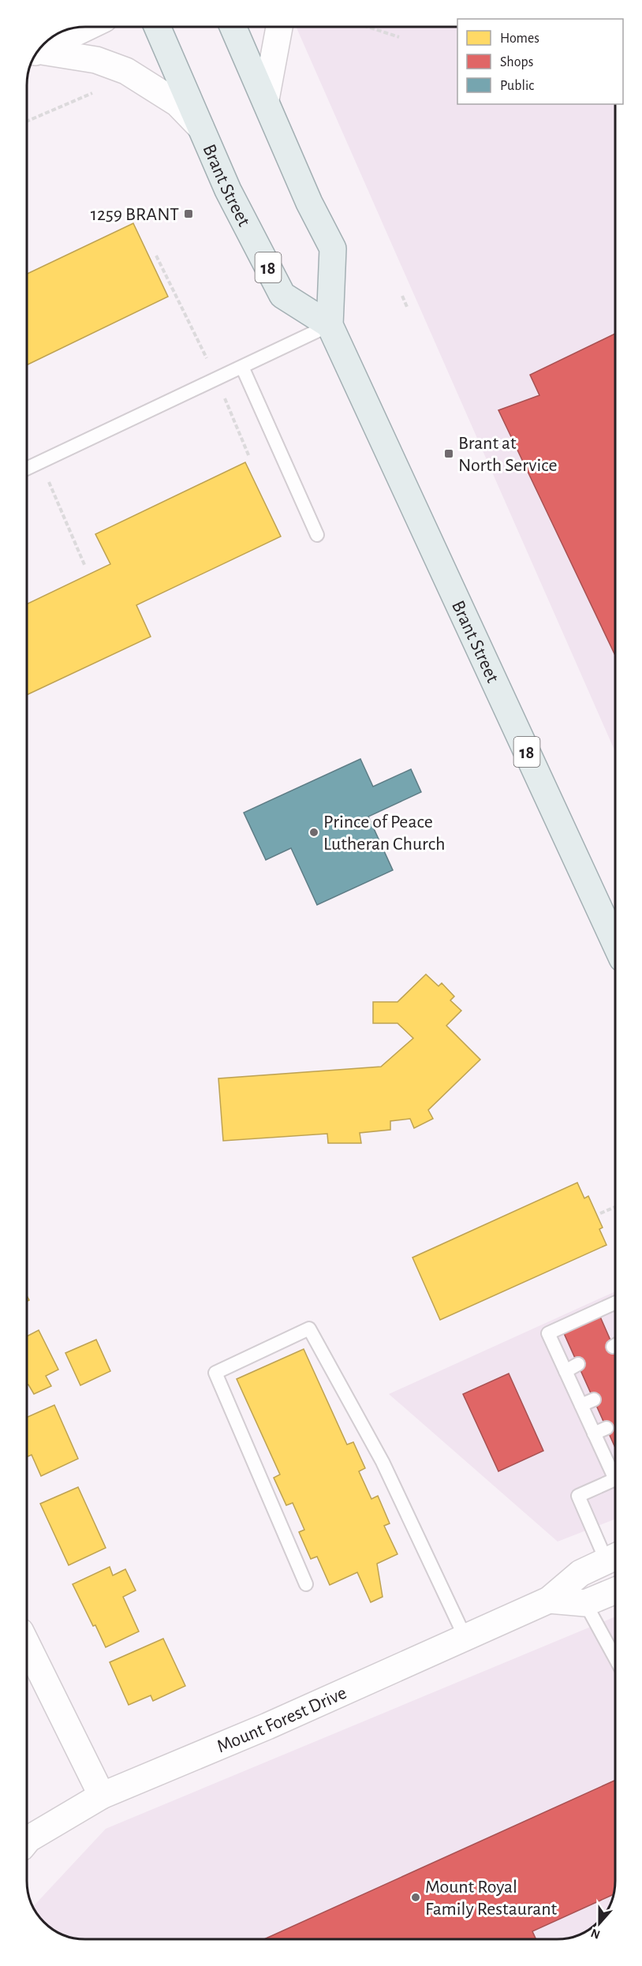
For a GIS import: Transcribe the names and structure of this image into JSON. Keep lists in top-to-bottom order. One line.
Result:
{"streets":{"main road":["Brant Street","18"],"street":["Mount Forest Drive"]},"places":{"transit":["1259 BRANT","Brant at North Service"],"other":["Prince of Peace Lutheran Church","Mount Royal Family Restaurant"]},"legend":["Homes","Shops","Public"],"north":"bottom"}
